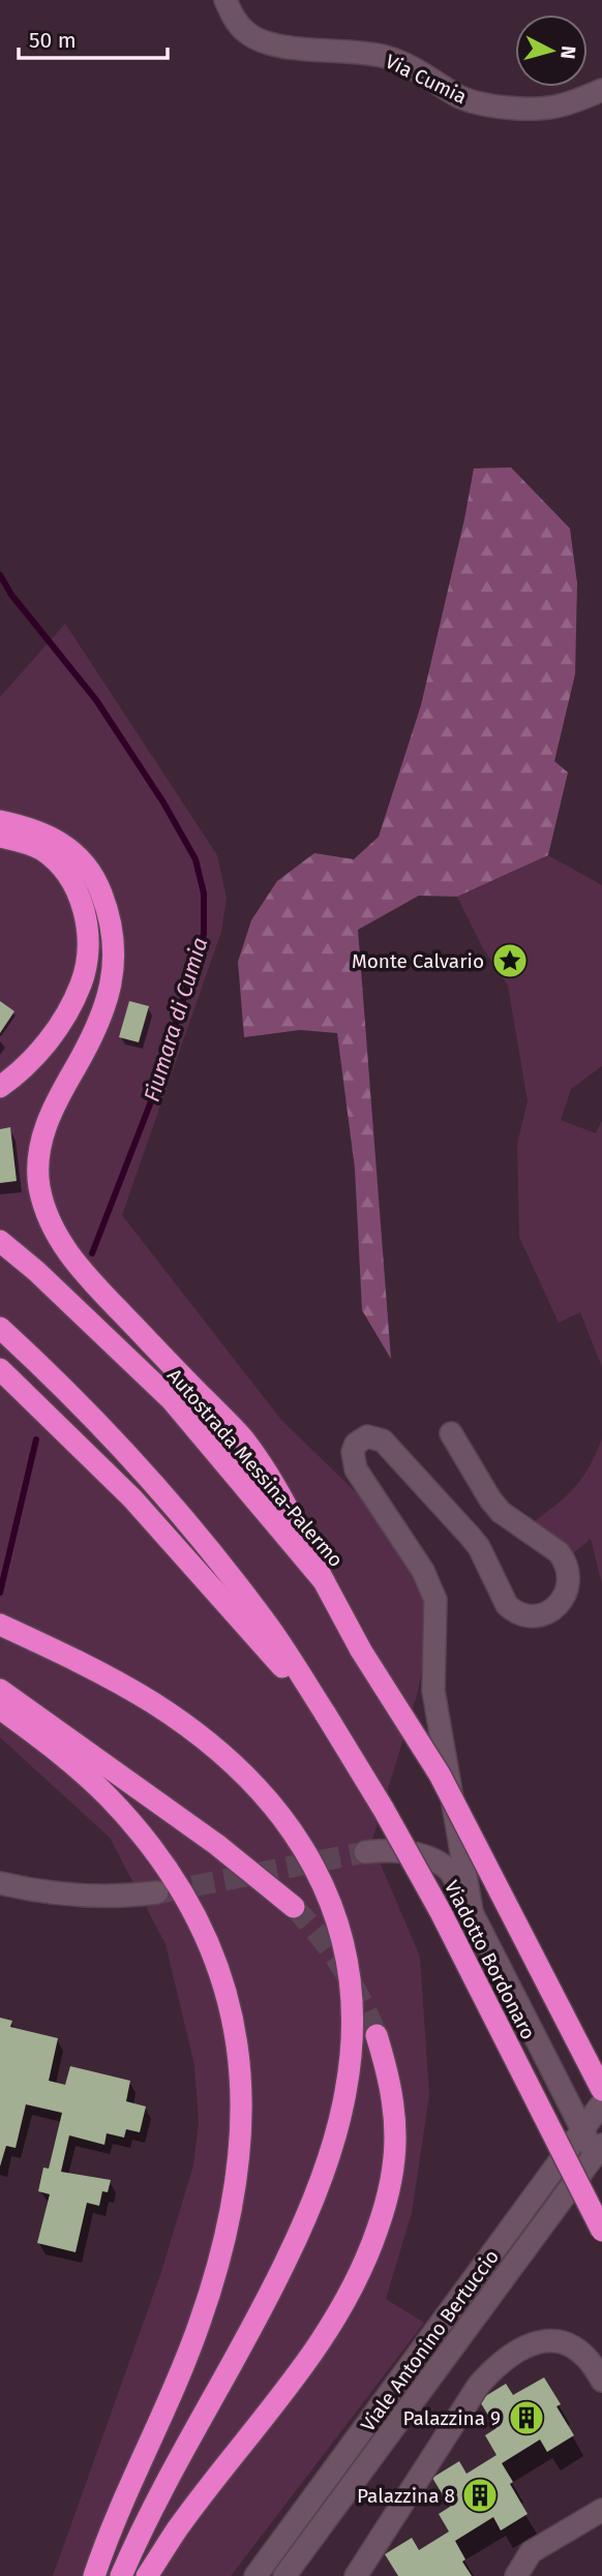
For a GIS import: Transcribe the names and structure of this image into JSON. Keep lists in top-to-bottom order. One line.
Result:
{"streets":{"highway":["Autostrada Messina-Palermo","Viadotto Bordonaro"],"street":["Via Cumia","Viale Antonino Bertuccio"]},"crossings":[["Autostrada Messina-Palermo","Viadotto Bordonaro"]],"water":["Fiumara di Cumia"],"places":{"place":["Monte Calvario"],"building":["Palazzina 9","Palazzina 8"]},"scale_bar":"50 m","north":"right"}
